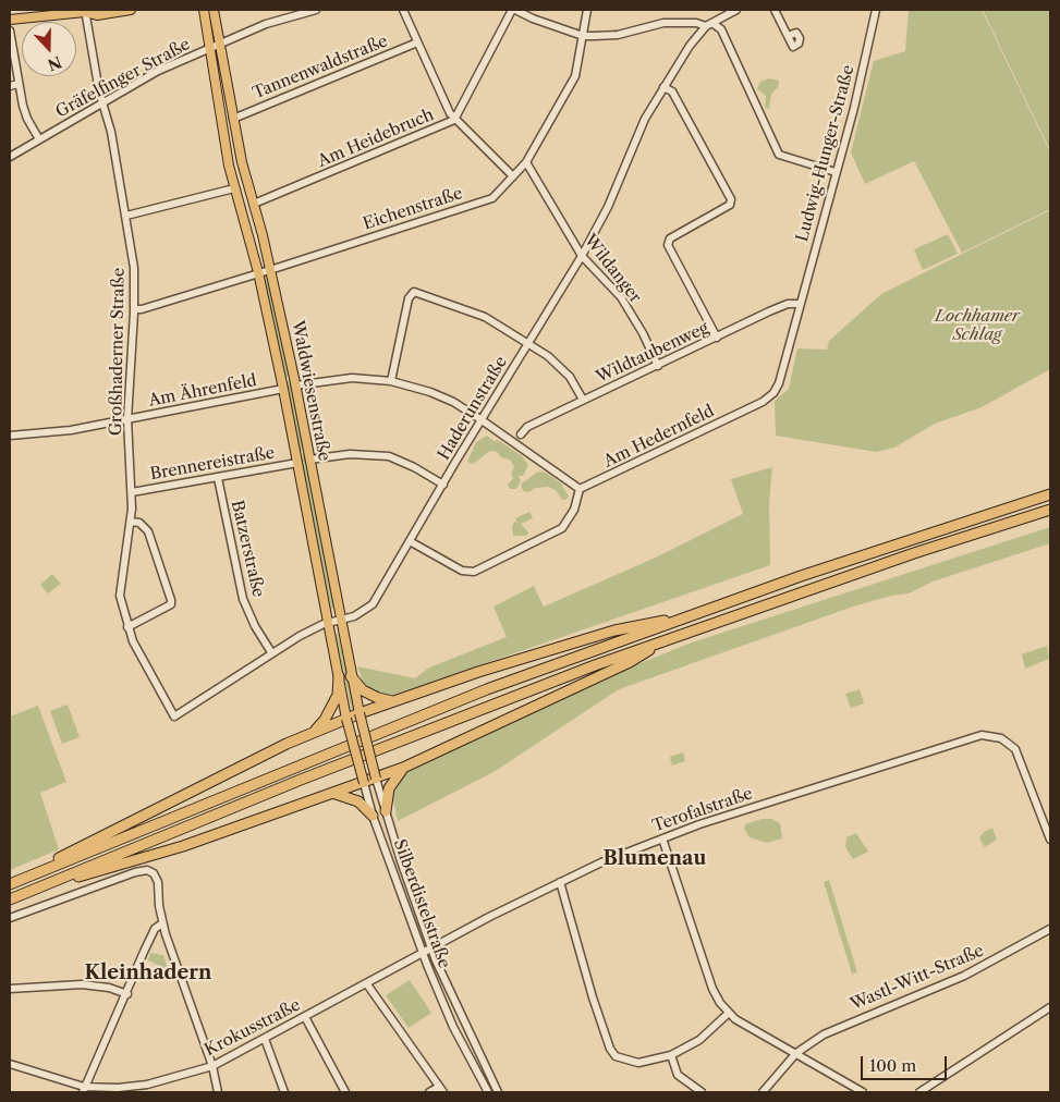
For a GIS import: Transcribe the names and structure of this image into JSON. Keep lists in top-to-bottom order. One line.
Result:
{"streets":{"main road":["Waldwiesenstraße","Silberdistelstraße"],"street":["Tannenwaldstraße","Gräfelfinger Straße","Am Heidebruch","Ludwig-Hunger-Straße","Eichenstraße","Wildanger","Großhaderner Straße","Wildtaubenweg","Am Ährenfeld","Haderunstraße","Am Hedernfeld","Brennereistraße","Batzerstraße","Terofalstraße","Wastl-Witt-Straße","Krokusstraße"]},"crossings":[["Tannenwaldstraße","Waldwiesenstraße"],["Gräfelfinger Straße","Großhaderner Straße"],["Gräfelfinger Straße","Waldwiesenstraße"],["Am Heidebruch","Waldwiesenstraße"],["Ludwig-Hunger-Straße","Wildtaubenweg"],["Ludwig-Hunger-Straße","Am Hedernfeld"],["Eichenstraße","Wildanger"],["Eichenstraße","Großhaderner Straße"],["Eichenstraße","Waldwiesenstraße"],["Wildanger","Wildtaubenweg"],["Wildanger","Haderunstraße"],["Großhaderner Straße","Am Ährenfeld"],["Großhaderner Straße","Haderunstraße"],["Großhaderner Straße","Brennereistraße"],["Wildtaubenweg","Am Hedernfeld"],["Am Ährenfeld","Waldwiesenstraße"],["Waldwiesenstraße","Haderunstraße"],["Waldwiesenstraße","Brennereistraße"],["Waldwiesenstraße","Silberdistelstraße"],["Haderunstraße","Batzerstraße"],["Brennereistraße","Batzerstraße"],["Terofalstraße","Silberdistelstraße"],["Terofalstraße","Krokusstraße"],["Silberdistelstraße","Krokusstraße"]],"districts":["Blumenau","Kleinhadern"],"parks":["Lochhamer Schlag"],"scale_bar":"100 m","north":"bottom"}
